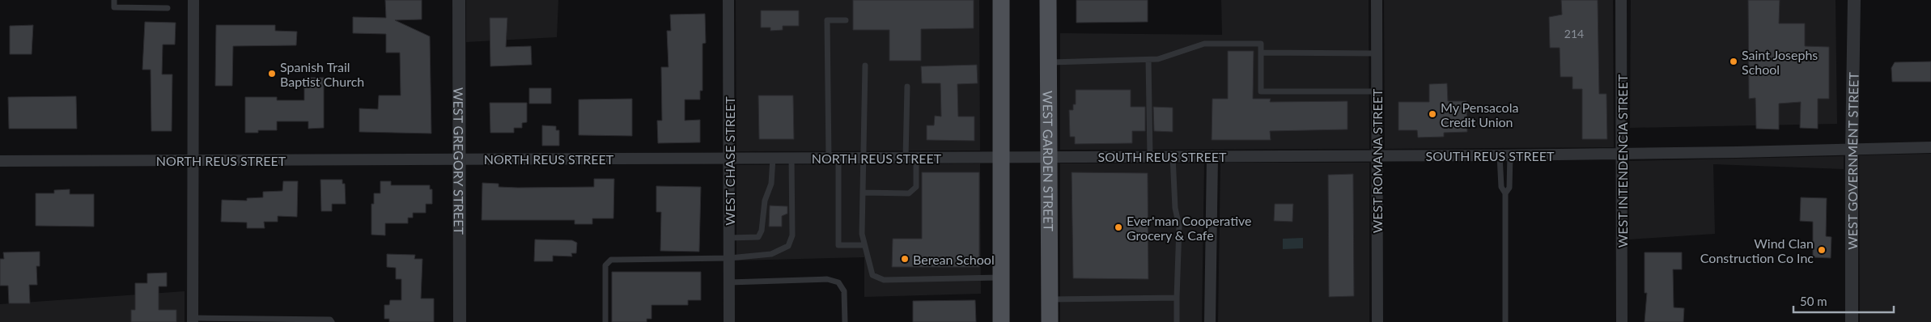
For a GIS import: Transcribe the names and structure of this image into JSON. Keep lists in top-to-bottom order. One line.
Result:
{"streets":{"main road":["WEST GARDEN STREET"],"street":["SOUTH REUS STREET","NORTH REUS STREET","WEST GREGORY STREET","WEST CHASE STREET","WEST ROMANA STREET","WEST INTENDENCIA STREET","WEST GOVERNMENT STREET"]},"crossings":[["SOUTH REUS STREET","NORTH REUS STREET"],["SOUTH REUS STREET","WEST GARDEN STREET"],["SOUTH REUS STREET","WEST ROMANA STREET"],["SOUTH REUS STREET","WEST INTENDENCIA STREET"],["SOUTH REUS STREET","WEST GOVERNMENT STREET"],["NORTH REUS STREET","WEST GREGORY STREET"],["NORTH REUS STREET","WEST CHASE STREET"],["NORTH REUS STREET","WEST GARDEN STREET"]],"places":["Saint Josephs School","Spanish Trail Baptist Church","My Pensacola Credit Union","Ever'man Cooperative Grocery & Cafe","Wind Clan Construction Co Inc","Berean School"],"house_numbers":["214"],"scale_bar":"50 m"}
